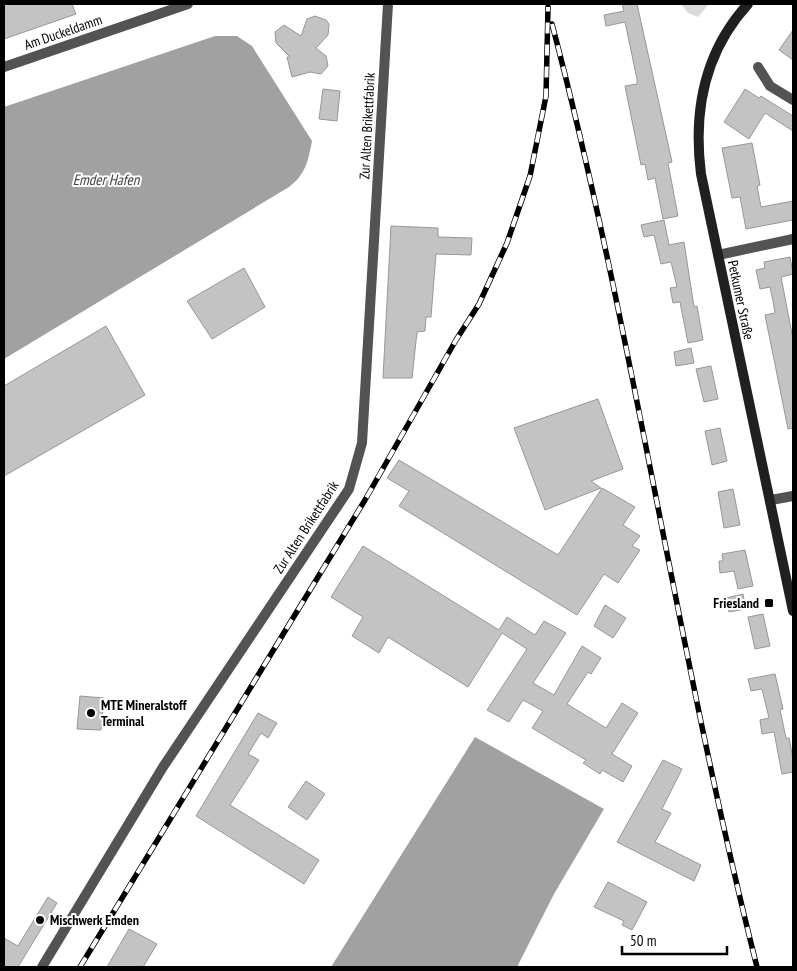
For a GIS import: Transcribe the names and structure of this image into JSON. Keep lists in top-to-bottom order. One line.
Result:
{"streets":{"main road":["Petkumer Straße"],"street":["Am Duckeldamm","Zur Alten Brikettfabrik"]},"water":["Emder Hafen"],"places":{"transit":["Friesland"],"other":["MTE Mineralstoff Terminal","Mischwerk Emden"]},"scale_bar":"50 m"}
